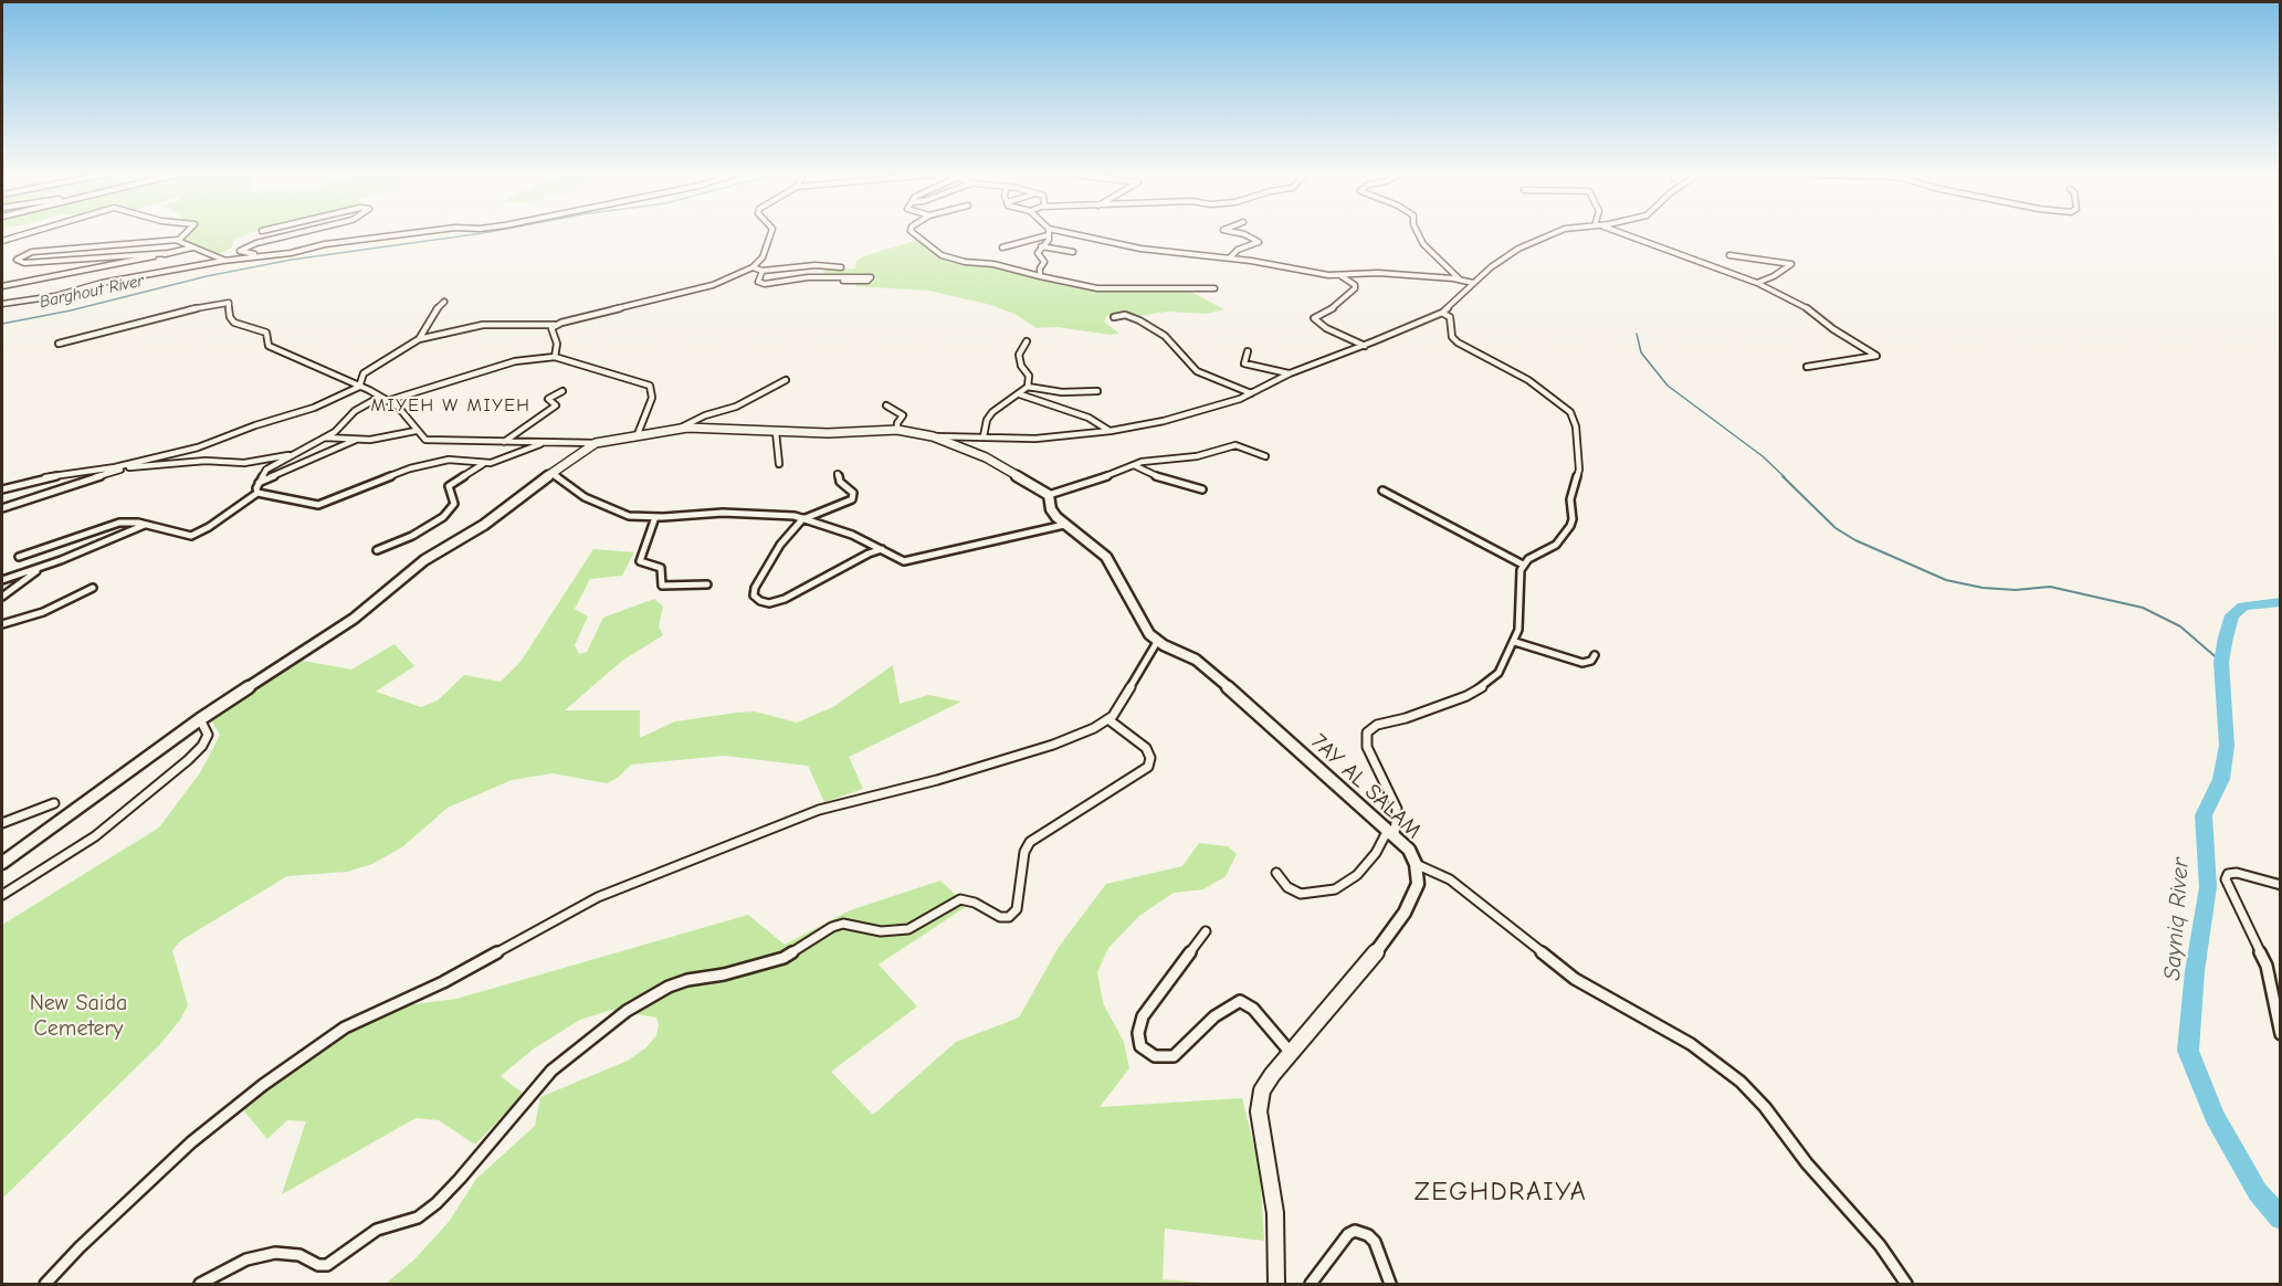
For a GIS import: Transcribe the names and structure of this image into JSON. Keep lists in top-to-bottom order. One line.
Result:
{"streets":{"street":["7AY AL SALAM"]},"districts":["MIYEH W MIYEH","ZEGHDRAIYA"],"water":["Barghout River","Sayniq River"],"parks":["New Saida Cemetery"]}
